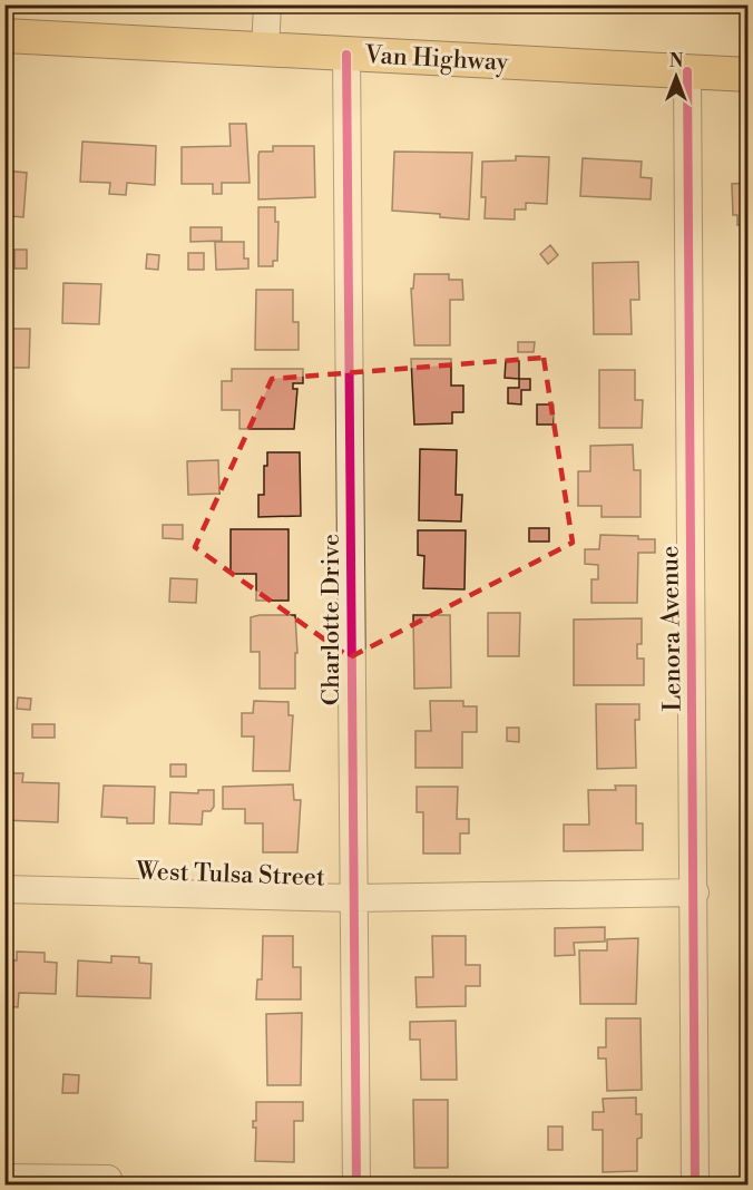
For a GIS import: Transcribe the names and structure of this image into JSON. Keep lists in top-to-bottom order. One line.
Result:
{"streets":{"main road":["Van Highway"],"street":["Charlotte Drive","Lenora Avenue","West Tulsa Street"]},"crossings":[["Van Highway","Charlotte Drive"],["Van Highway","Lenora Avenue"],["Charlotte Drive","West Tulsa Street"],["Lenora Avenue","West Tulsa Street"]],"north":"top"}
